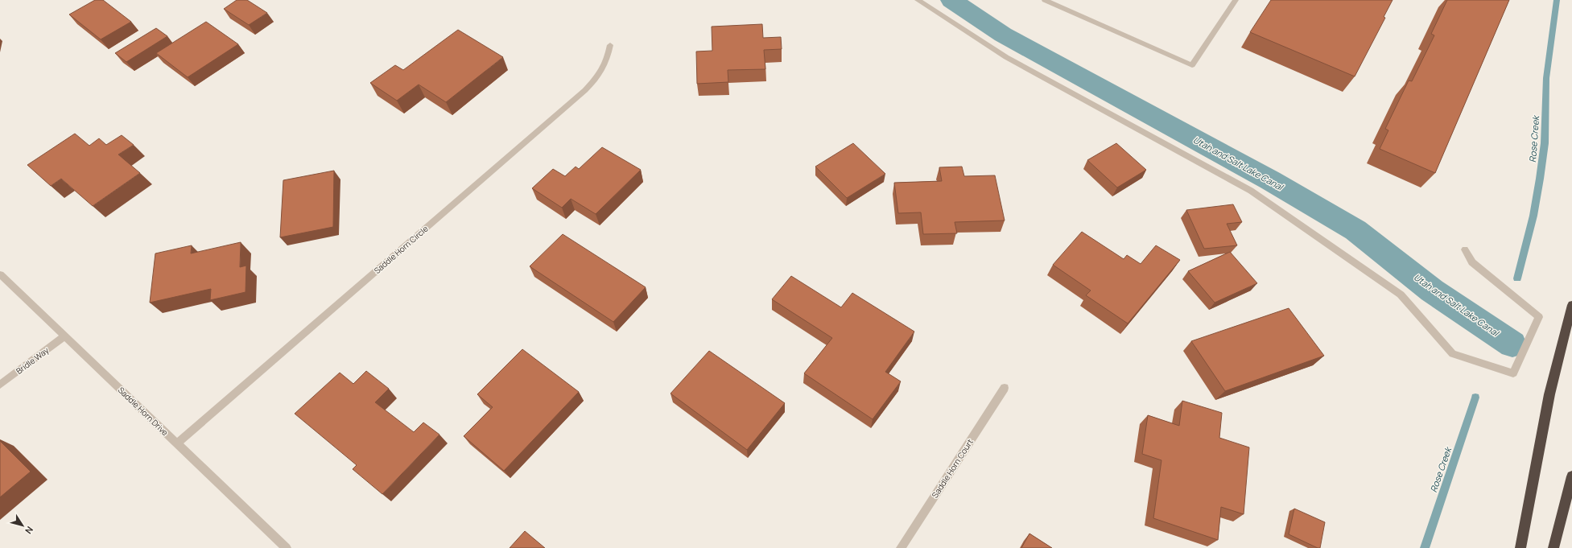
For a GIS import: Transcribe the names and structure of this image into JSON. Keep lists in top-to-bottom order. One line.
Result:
{"streets":{"street":["Saddle Horn Circle","Bridle Way","Saddle Horn Drive","Saddle Horn Court"]},"crossings":[["Saddle Horn Circle","Saddle Horn Drive"],["Bridle Way","Saddle Horn Drive"]],"water":["Rose Creek","Utah and Salt Lake Canal"],"north":"bottom right"}
